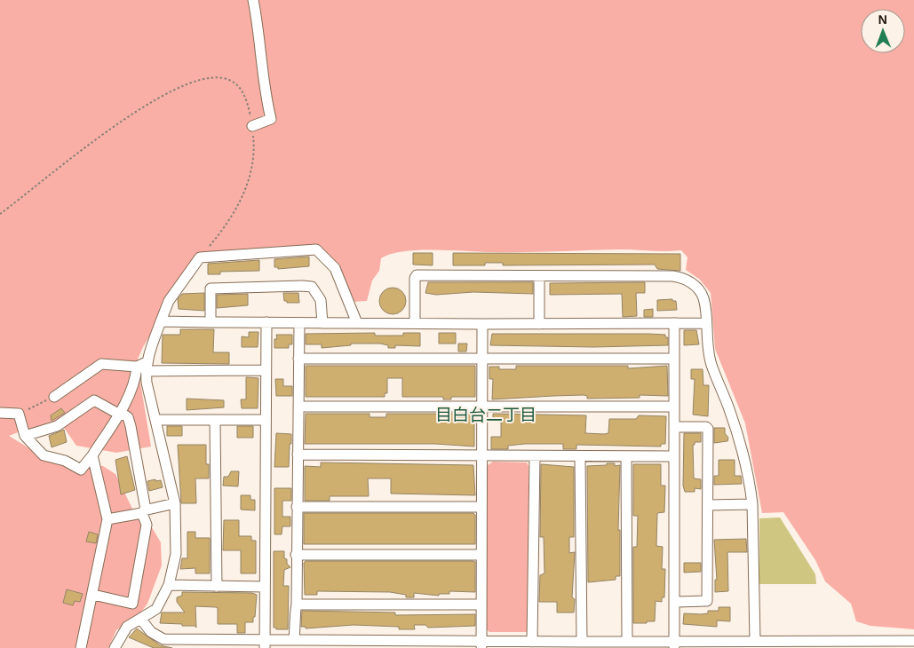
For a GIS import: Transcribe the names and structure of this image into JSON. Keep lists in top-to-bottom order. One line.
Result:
{"districts":["目白台二丁目"],"north":"top"}
